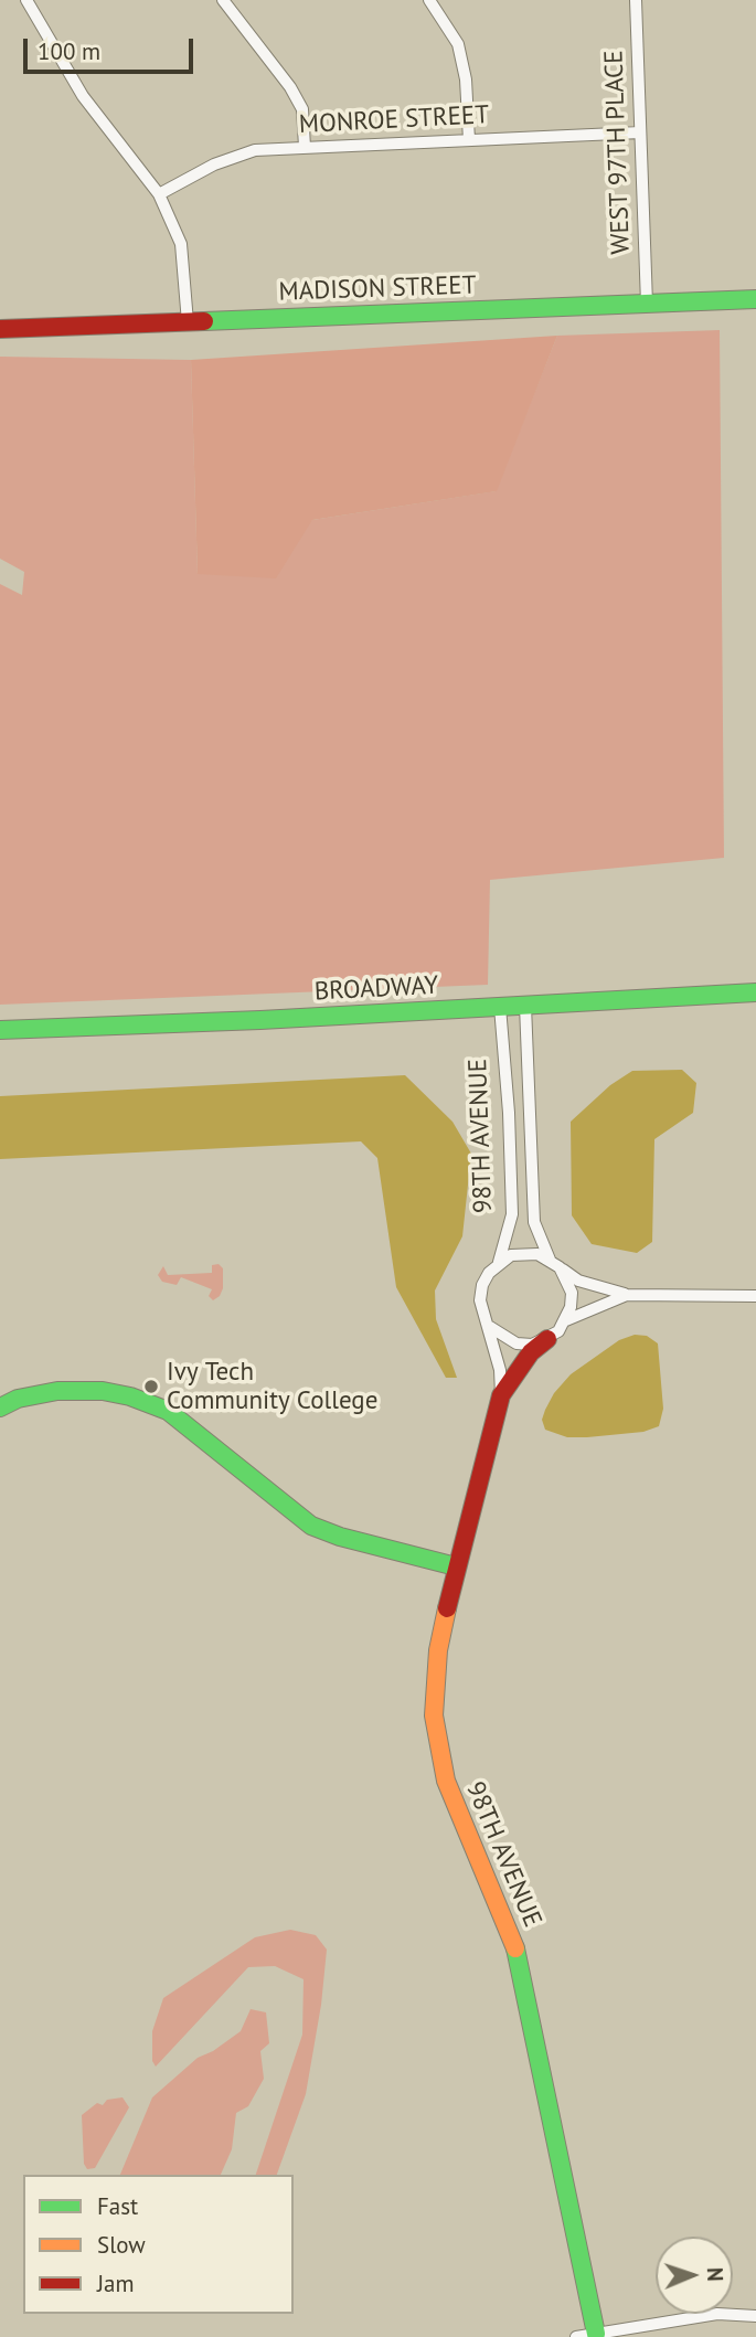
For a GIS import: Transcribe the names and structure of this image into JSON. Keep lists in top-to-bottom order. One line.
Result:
{"streets":{"street":["MONROE STREET","WEST 97TH PLACE","MADISON STREET","BROADWAY","98TH AVENUE"]},"crossings":[["MONROE STREET","WEST 97TH PLACE"],["WEST 97TH PLACE","MADISON STREET"],["BROADWAY","98TH AVENUE"]],"places":["Ivy Tech Community College"],"legend":["Fast","Slow","Jam"],"scale_bar":"100 m","north":"right"}
